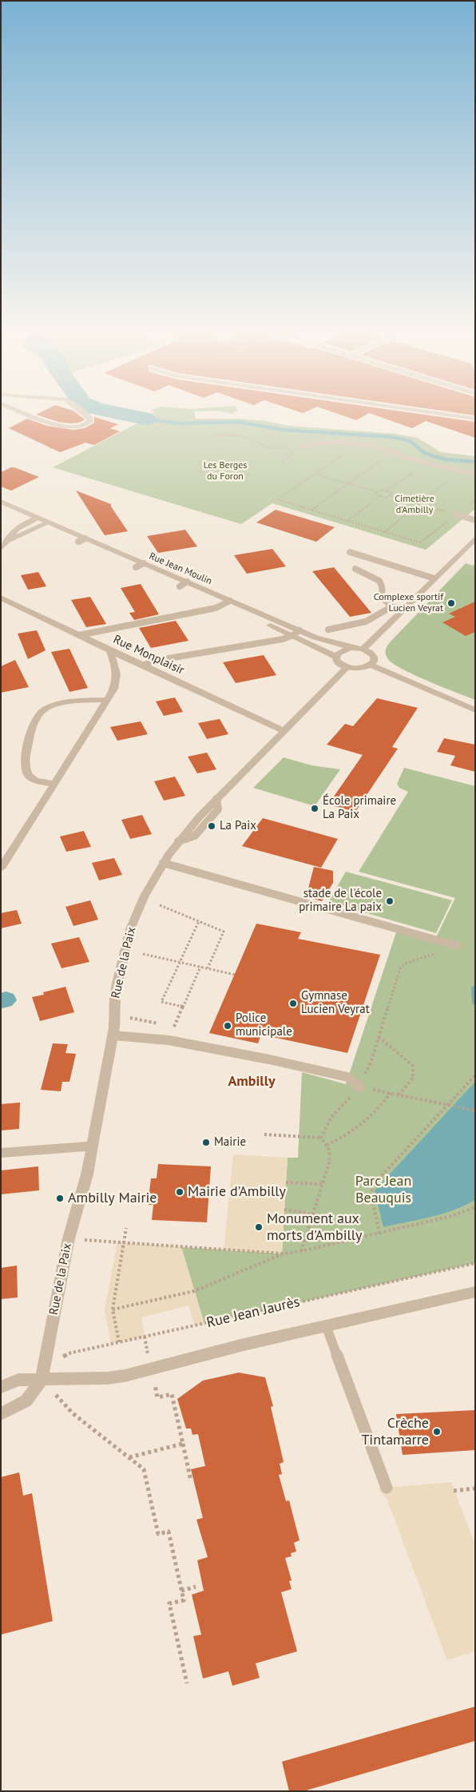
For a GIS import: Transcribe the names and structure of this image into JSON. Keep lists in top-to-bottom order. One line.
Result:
{"streets":{"street":["Rue Jean Moulin","Rue Monplaisir","Rue de la Paix"],"path":["Rue Jean Jaurès"]},"crossings":[["Rue Jean Moulin","Rue de la Paix"],["Rue Monplaisir","Rue de la Paix"]],"districts":["Ambilly"],"parks":["Les Berges du Foron","Cimetière d'Ambilly","Parc Jean Beauquis"],"places":["Complexe sportif Lucien Veyrat","École primaire La Paix","La Paix","stade de l'école primaire La paix","Gymnase Lucien Veyrat","Police municipale","Mairie","Mairie d'Ambilly","Ambilly Mairie","Monument aux morts d'Ambilly","Crèche Tintamarre"]}
